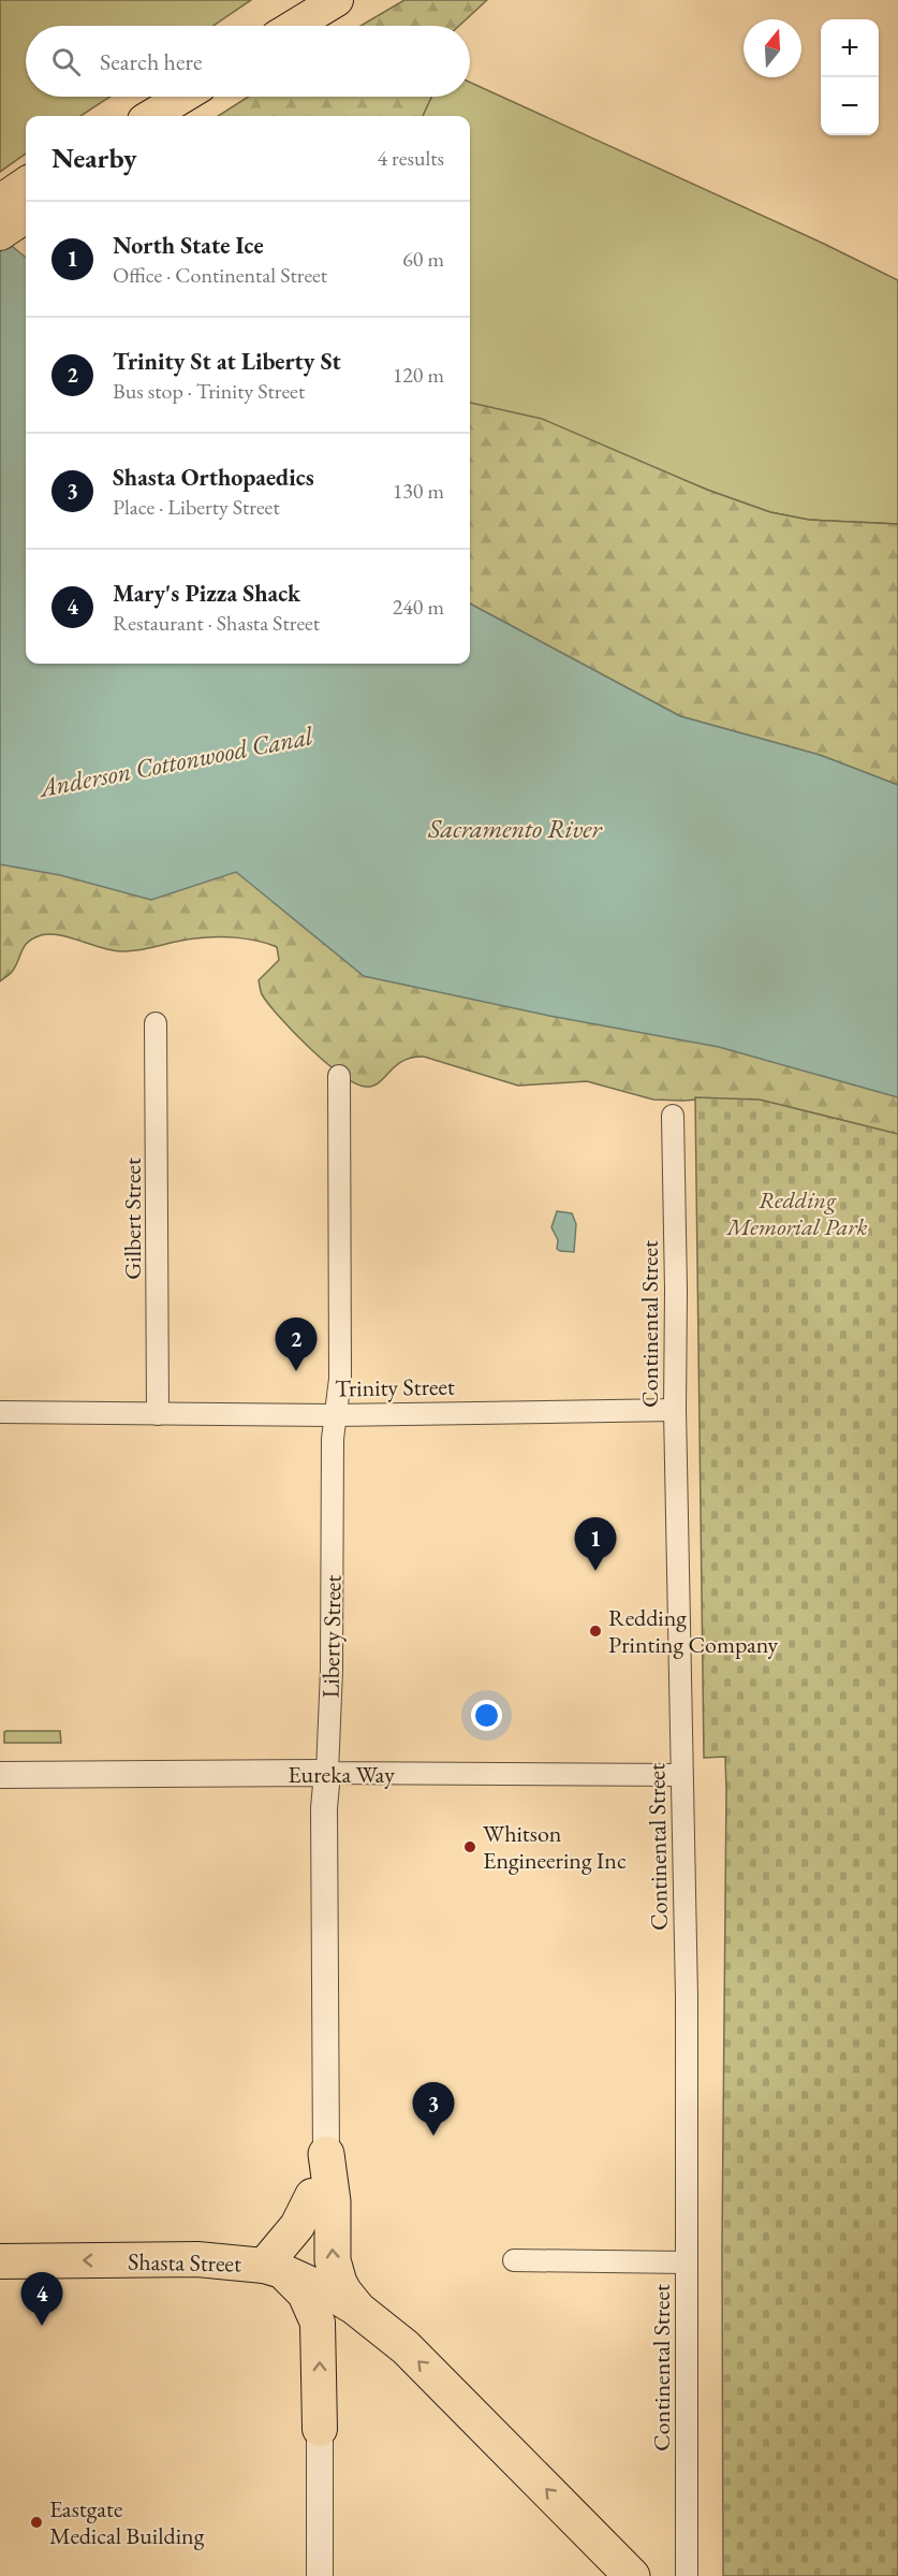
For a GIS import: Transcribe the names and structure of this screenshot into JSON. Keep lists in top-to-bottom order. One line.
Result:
{"streets":{"highway":["Shasta Street"],"street":["Gilbert Street","Continental Street","Trinity Street","Liberty Street","Eureka Way"]},"crossings":[["Gilbert Street","Trinity Street"],["Continental Street","Trinity Street"],["Continental Street","Eureka Way"],["Trinity Street","Liberty Street"],["Liberty Street","Eureka Way"]],"one_way":["Shasta Street"],"water":["Anderson Cottonwood Canal","Sacramento River"],"parks":["Redding Memorial Park"],"places":["Redding Printing Company","Whitson Engineering Inc","Eastgate Medical Building"],"north":"top","page":{"map_buttons":["+","−"],"search":"Search here","heading":["Nearby","4 results"],"list":[{"mark":"1","name":"North State Ice","note":"Office · Continental Street","value":"60 m"},{"mark":"2","name":"Trinity St at Liberty St","note":"Bus stop · Trinity Street","value":"120 m"},{"mark":"3","name":"Shasta Orthopaedics","note":"Place · Liberty Street","value":"130 m"},{"mark":"4","name":"Mary's Pizza Shack","note":"Restaurant · Shasta Street","value":"240 m"}],"pins":["2","1","3","4"]}}
